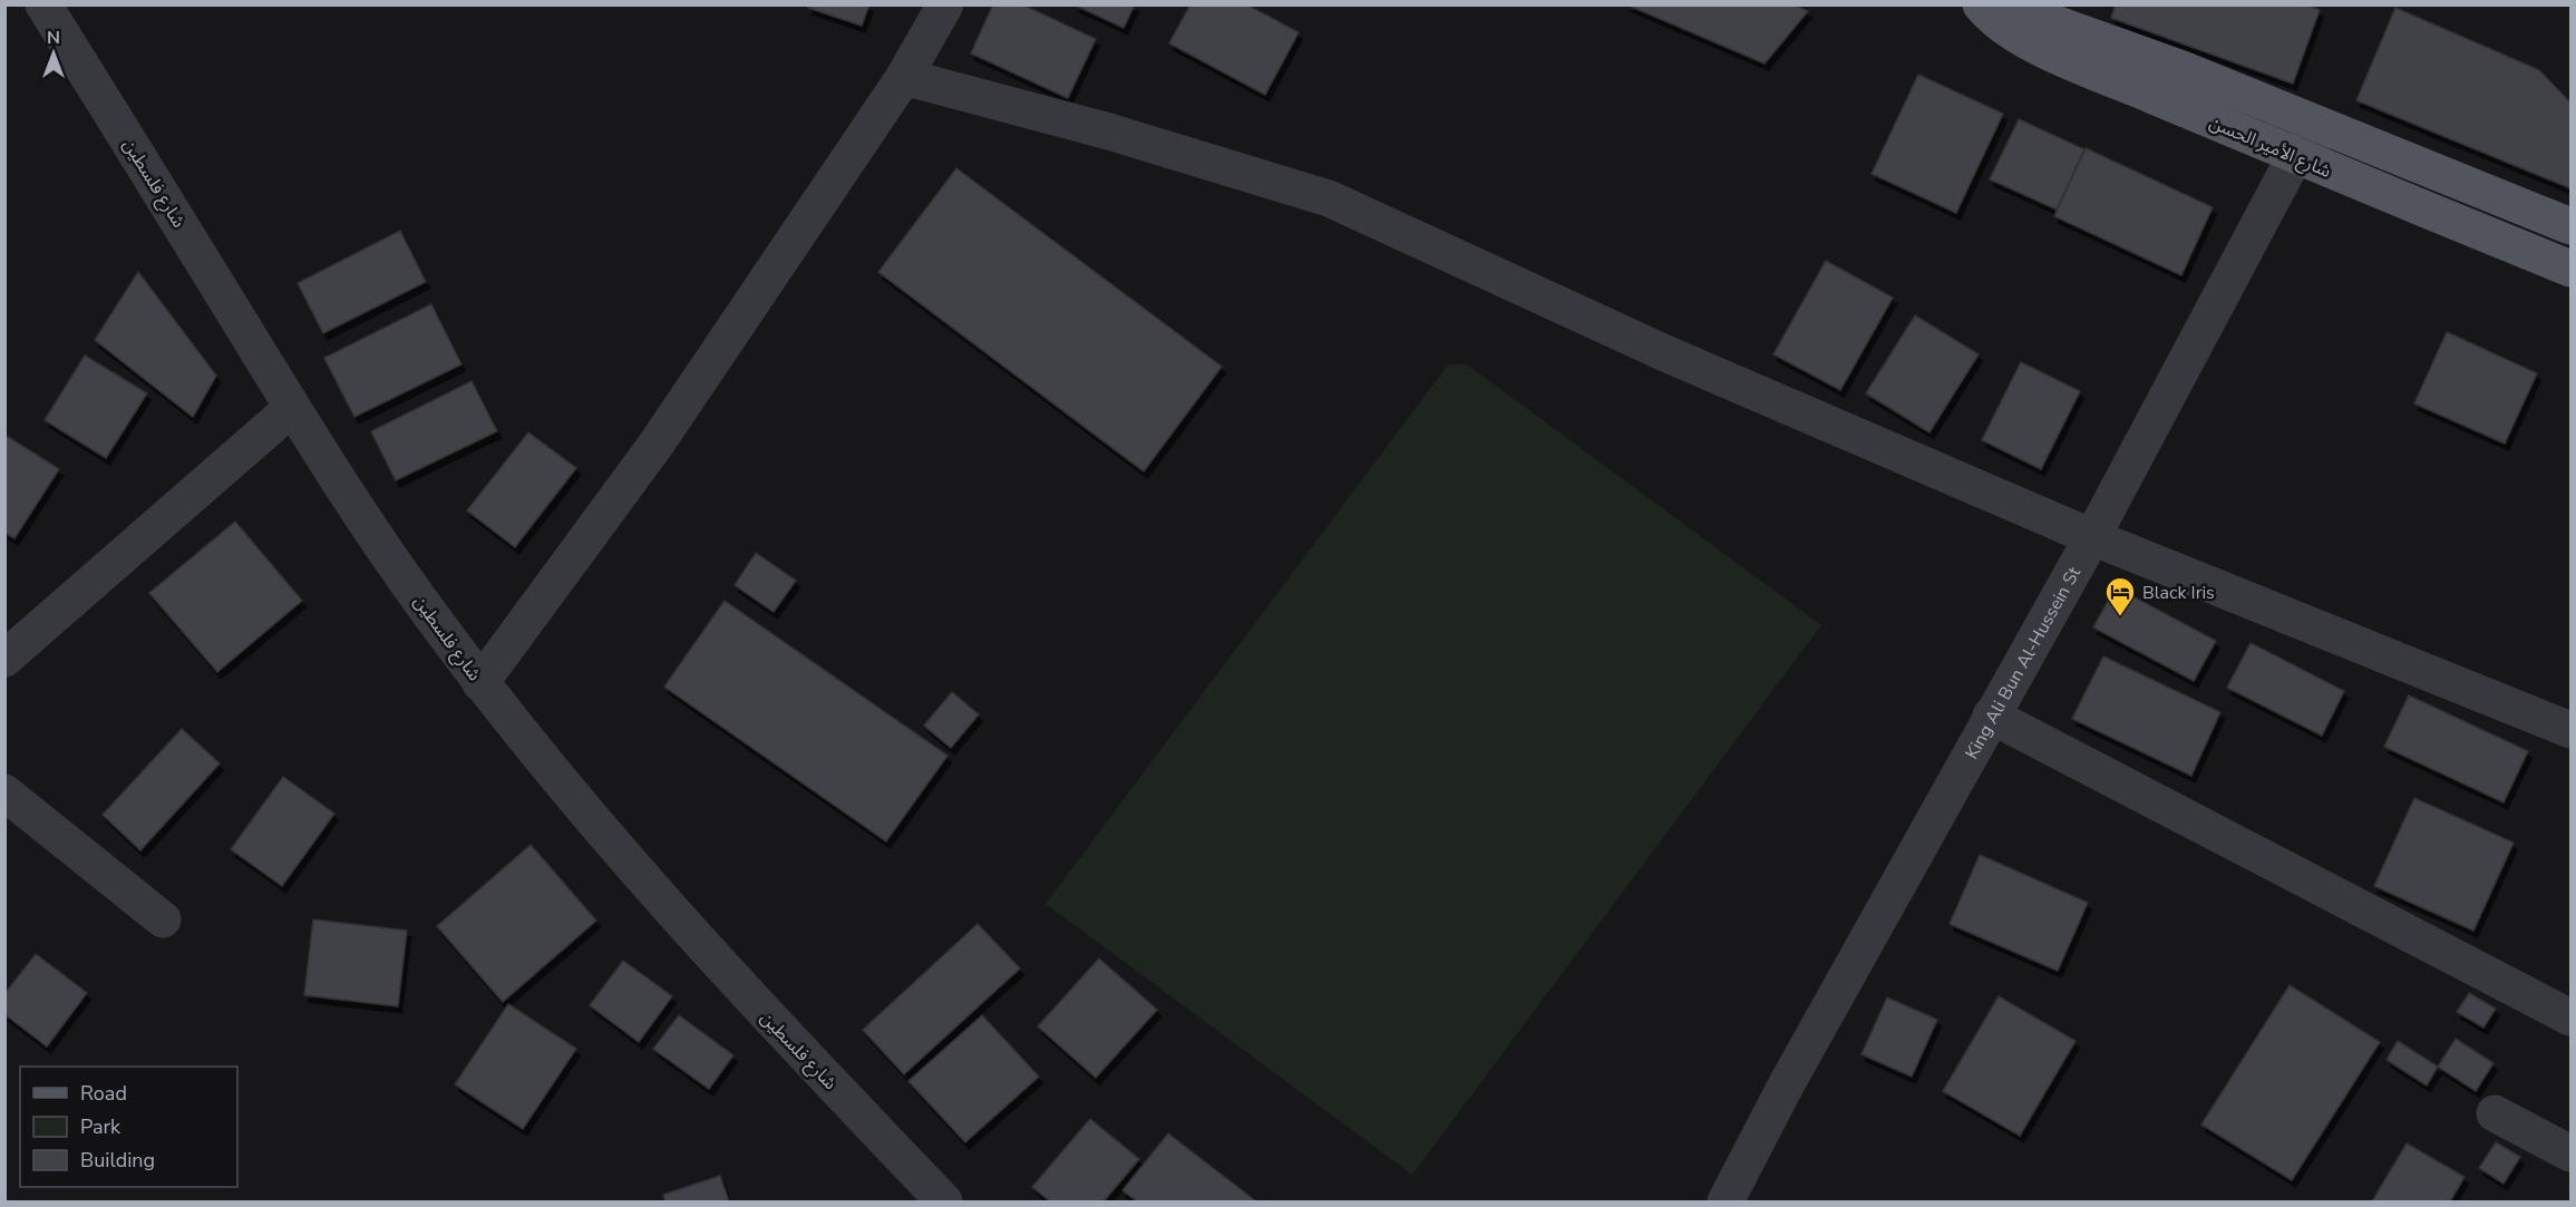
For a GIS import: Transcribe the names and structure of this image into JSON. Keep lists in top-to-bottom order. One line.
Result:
{"streets":{"main road":["شارع الأمير الحسن"],"street":["شارع فلسطين","King Ali Bun Al-Hussein St"]},"crossings":[["شارع الأمير الحسن","King Ali Bun Al-Hussein St"]],"places":{"hotel":["Black Iris"]},"legend":["Road","Park","Building"],"north":"top"}
